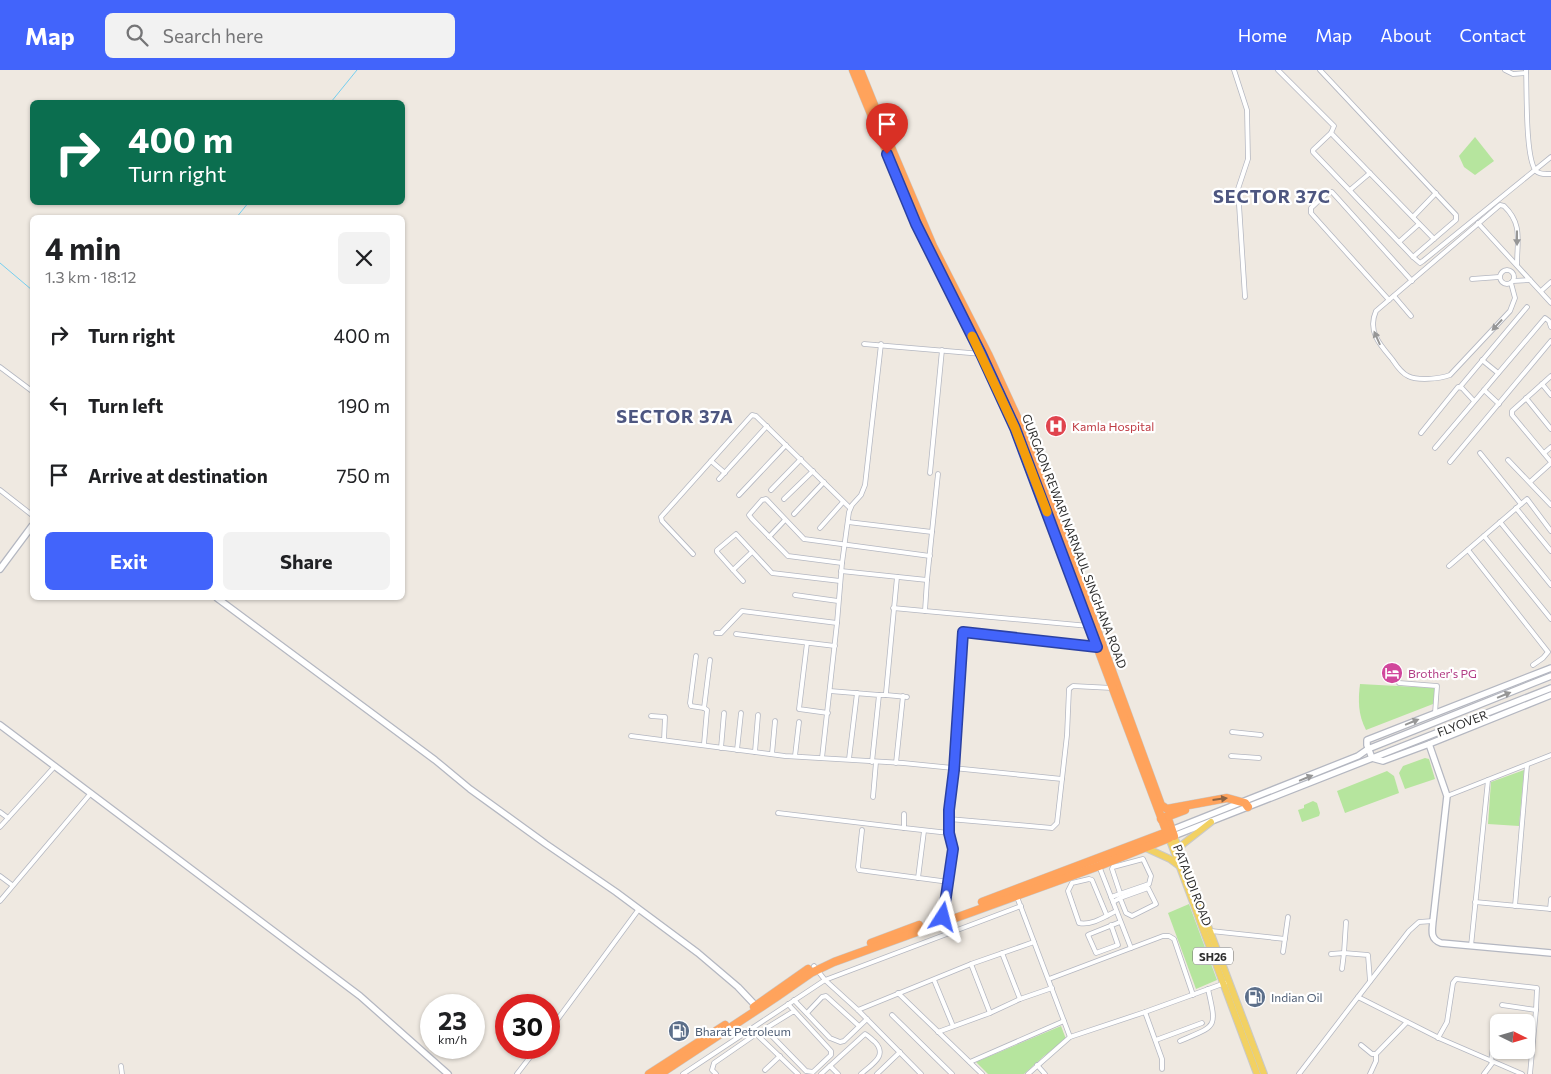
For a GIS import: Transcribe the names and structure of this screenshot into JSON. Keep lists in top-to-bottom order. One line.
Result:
{"streets":{"highway":["GURGAON REWARI NARNAUL SINGHANA ROAD"],"main road":["PATAUDI ROAD","SH26"],"street":["FLYOVER"]},"crossings":[["PATAUDI ROAD","SH26"]],"districts":["SECTOR 37C","SECTOR 37A"],"places":{"hospital":["Kamla Hospital"],"hotel":["Brother's PG"],"fuel station":["Indian Oil","Bharat Petroleum"]},"north":"right","page":{"header":"Map","search":"Search here","nav":["Home","Map","About","Contact"],"turn":["400 m","Turn right"],"heading":["4 min","1.3 km · 18:12"],"list":[{"name":"Turn right","value":"400 m"},{"name":"Turn left","value":"190 m"},{"name":"Arrive at destination","value":"750 m"}],"buttons":["Exit","Share"],"speed":"23 km/h","limit":"30"}}
